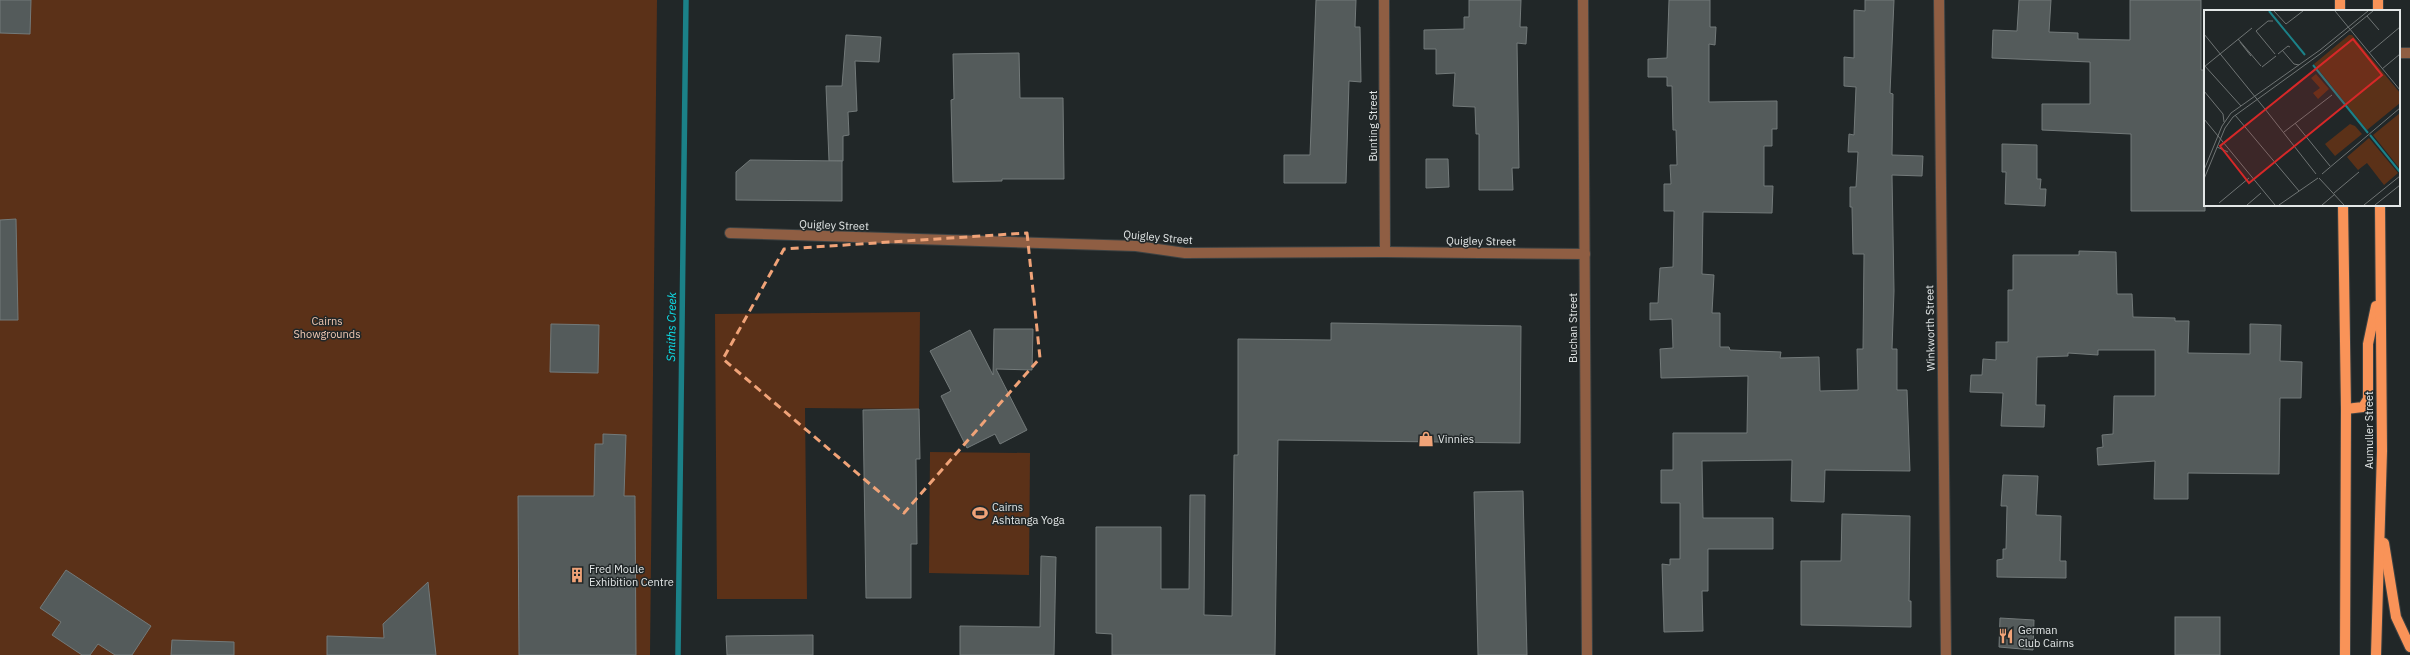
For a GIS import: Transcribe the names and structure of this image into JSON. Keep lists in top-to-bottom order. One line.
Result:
{"streets":{"main road":["Aumuller Street"],"street":["Bunting Street","Quigley Street","Buchan Street","Winkworth Street"]},"crossings":[["Bunting Street","Quigley Street"],["Quigley Street","Buchan Street"]],"water":["Smiths Creek"],"parks":["Cairns Showgrounds"],"places":{"shop":["Vinnies"],"sports":["Cairns Ashtanga Yoga"],"building":["Fred Moule Exhibition Centre"],"restaurant":["German Club Cairns"]}}
